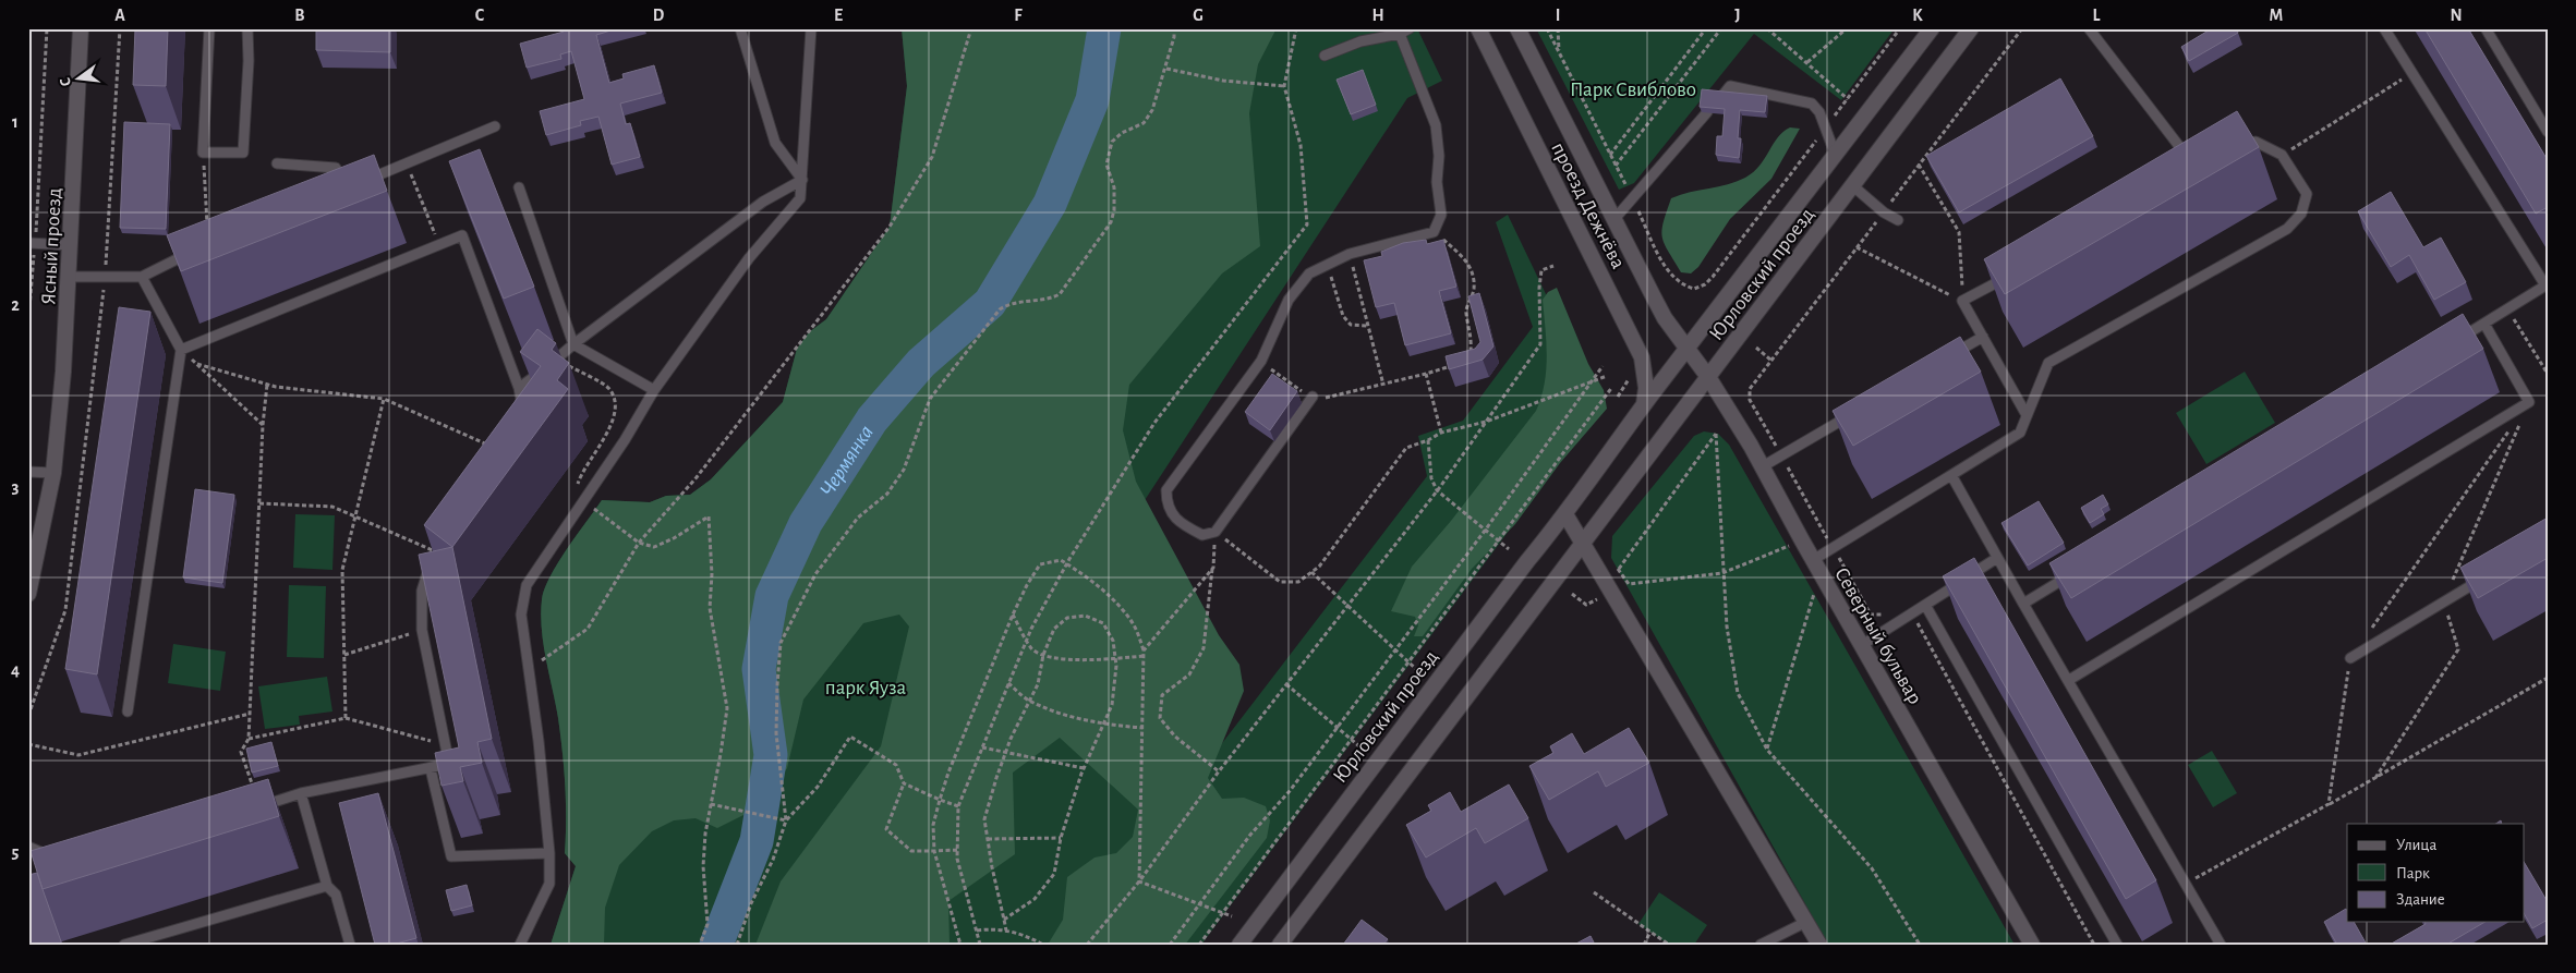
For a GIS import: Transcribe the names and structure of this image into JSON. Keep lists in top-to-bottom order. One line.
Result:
{"streets":{"main road":["проезд Дежнёва","Ясный проезд","Юрловский проезд","Северный бульвар"]},"crossings":[["проезд Дежнёва","Юрловский проезд"],["проезд Дежнёва","Северный бульвар"],["Юрловский проезд","Северный бульвар"]],"water":["Чермянка"],"parks":["Парк Свиблово","парк Яуза"],"legend":["Улица","Парк","Здание"],"north":"left","grid":{"columns":["A","B","C","D","E","F","G","H","I","J","K","L","M","N"],"rows":["1","2","3","4","5"]}}
